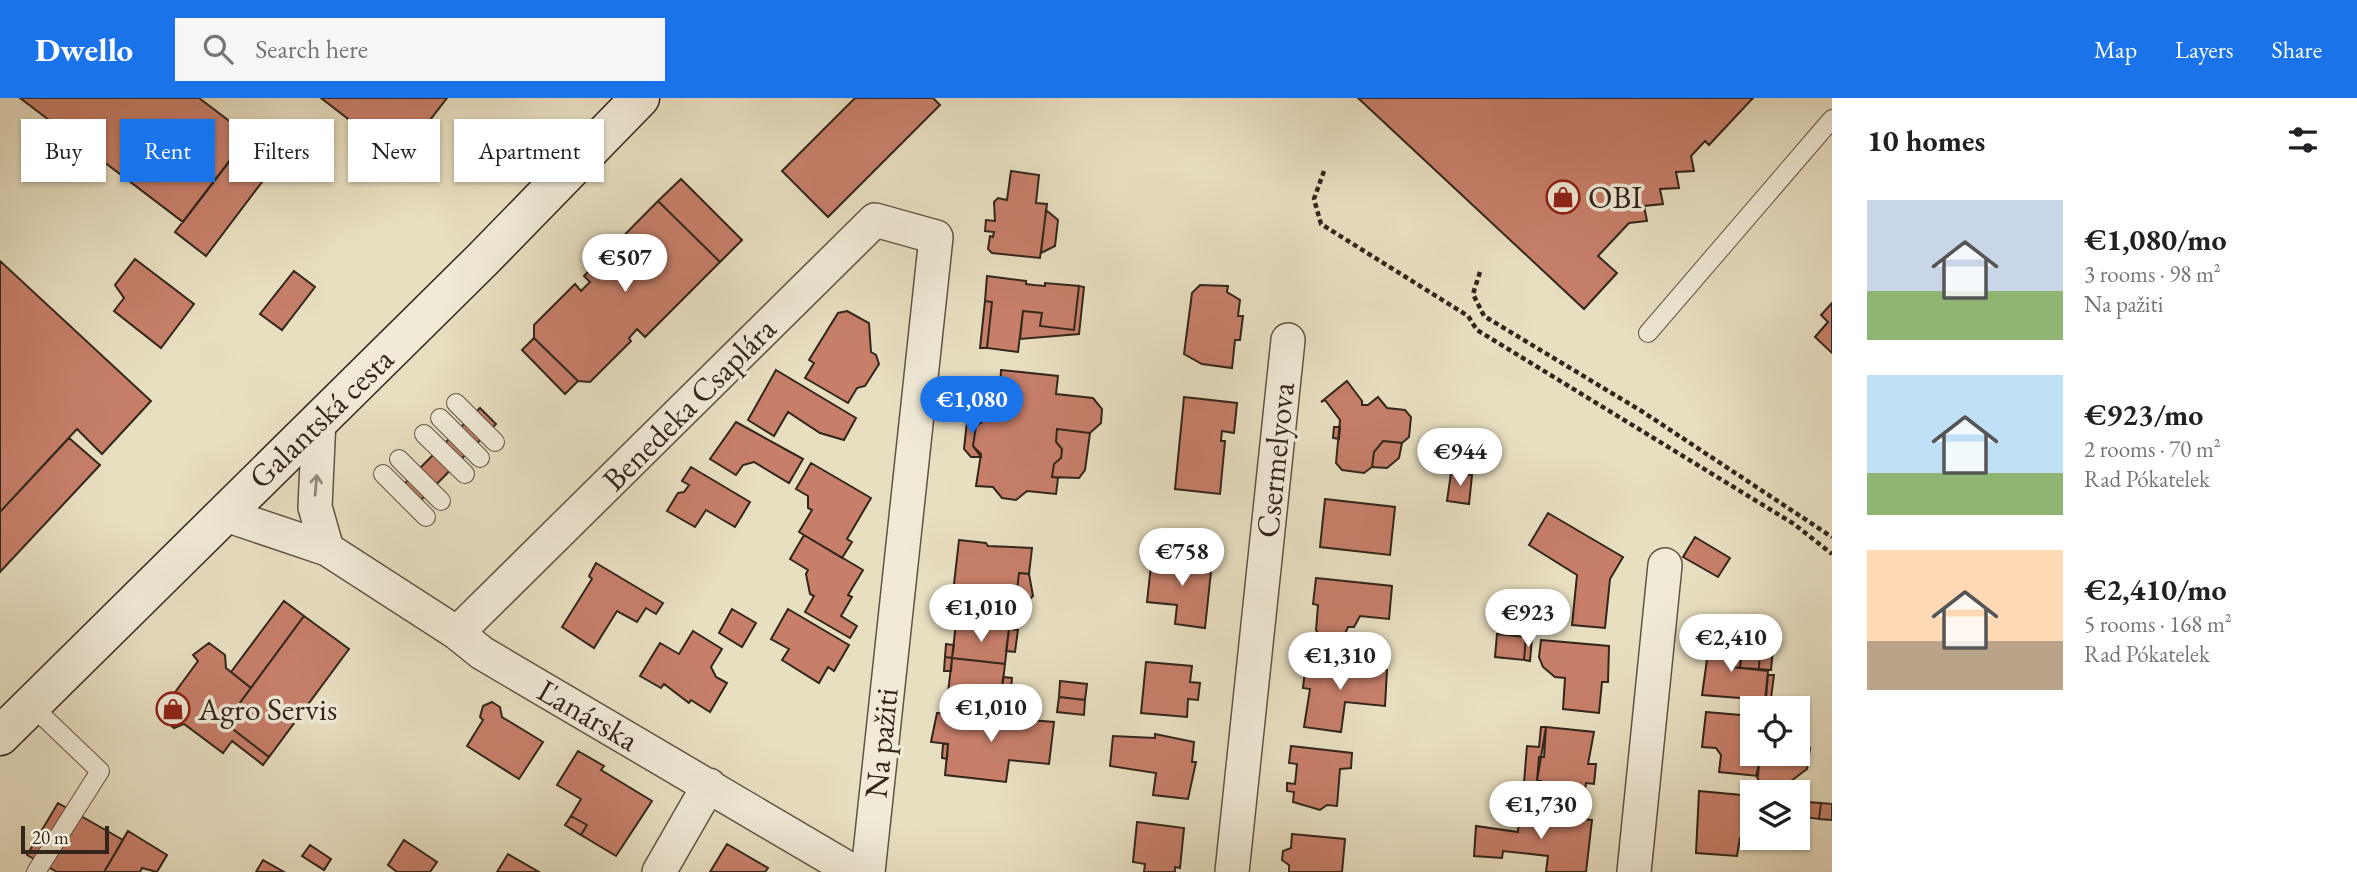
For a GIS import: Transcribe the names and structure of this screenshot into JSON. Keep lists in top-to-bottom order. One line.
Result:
{"streets":{"main road":["Galantská cesta"],"street":["Benedeka Csaplára","Csermelyova","Ľanárska","Na pažiti"]},"crossings":[["Benedeka Csaplára","Ľanárska"],["Benedeka Csaplára","Na pažiti"],["Galantská cesta","Ľanárska"]],"places":{"shop":["OBI","Agro Servis"]},"scale_bar":"20 m","page":{"header":"Dwello","search":"Search here","nav":["Map","Layers","Share"],"heading":"10 homes","chip":["Buy","Rent","Filters","New","Apartment"],"list":[{"name":"€1,080/mo","note":"3 rooms · 98 m² · Na pažiti"},{"name":"€923/mo","note":"2 rooms · 70 m² · Rad Pókatelek"},{"name":"€2,410/mo","note":"5 rooms · 168 m² · Rad Pókatelek"}],"price":["€507","€1,080","€944","€758","€1,010","€923","€2,410","€1,310","€1,010","€1,730"],"scale":"20 m"}}
